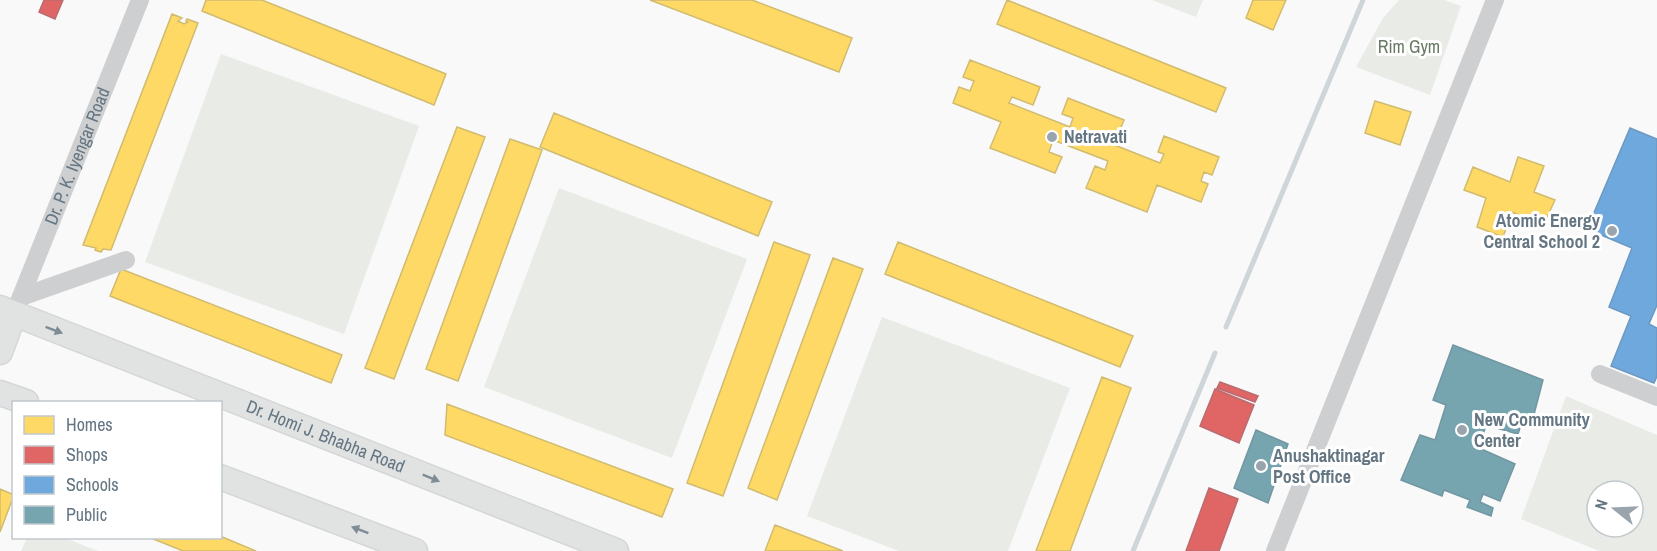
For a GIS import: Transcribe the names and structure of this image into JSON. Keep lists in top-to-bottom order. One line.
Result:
{"streets":{"street":["Dr. P. K. Iyengar Road","Dr. Homi J. Bhabha Road"]},"crossings":[["Dr. P. K. Iyengar Road","Dr. Homi J. Bhabha Road"]],"parks":["Rim Gym"],"places":["Netravati","Atomic Energy Central School 2","New Community Center","Anushaktinagar Post Office"],"legend":["Homes","Shops","Schools","Public"],"north":"left"}
